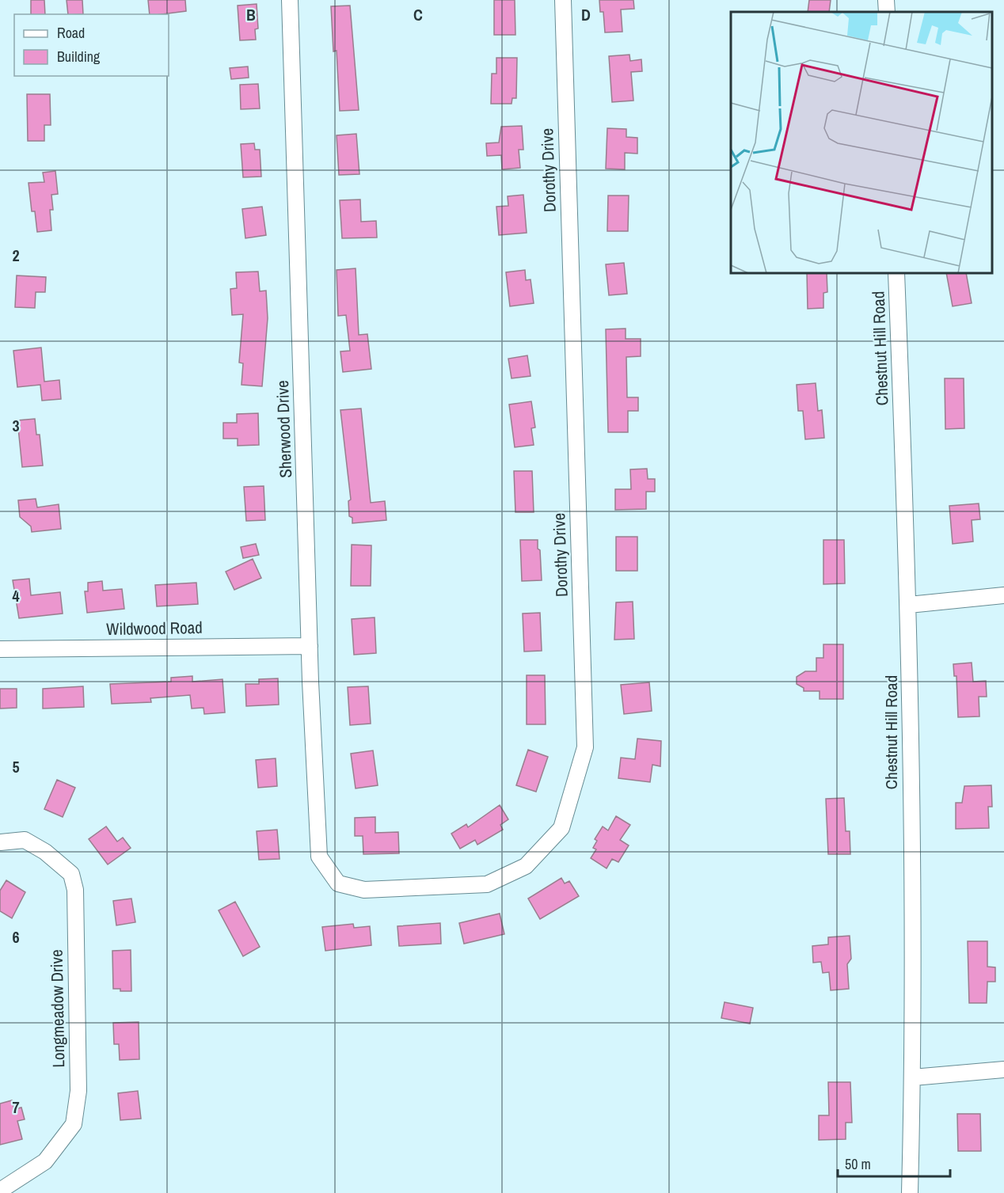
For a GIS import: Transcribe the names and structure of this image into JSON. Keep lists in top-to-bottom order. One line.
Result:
{"streets":{"street":["Dorothy Drive","Chestnut Hill Road","Sherwood Drive","Wildwood Road","Longmeadow Drive"]},"crossings":[["Dorothy Drive","Sherwood Drive"],["Sherwood Drive","Wildwood Road"]],"legend":["Road","Building"],"scale_bar":"50 m","grid":{"columns":["B","C","D"],"rows":["2","3","4","5","6","7"]}}
